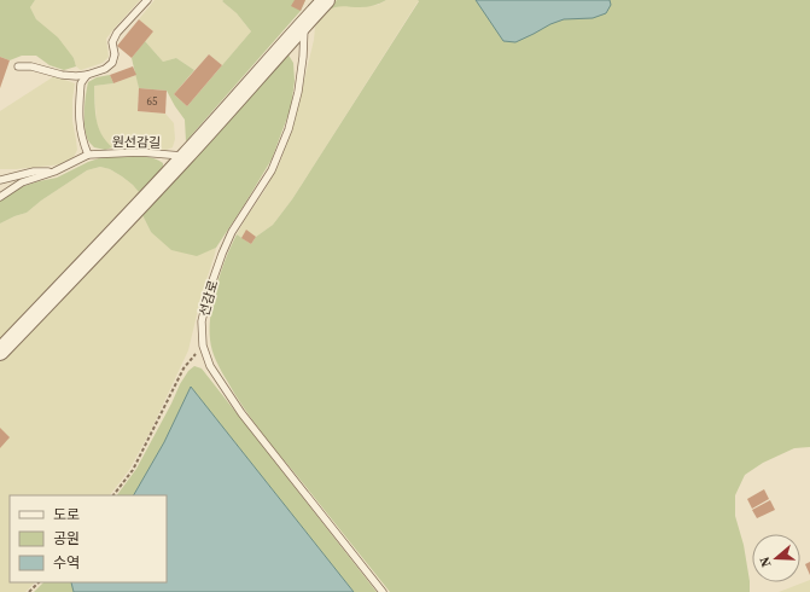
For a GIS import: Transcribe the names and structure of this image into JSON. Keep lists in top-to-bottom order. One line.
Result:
{"streets":{"lane":["원선감길","선감로"]},"house_numbers":["65"],"legend":["도로","공원","수역"],"north":"left"}
